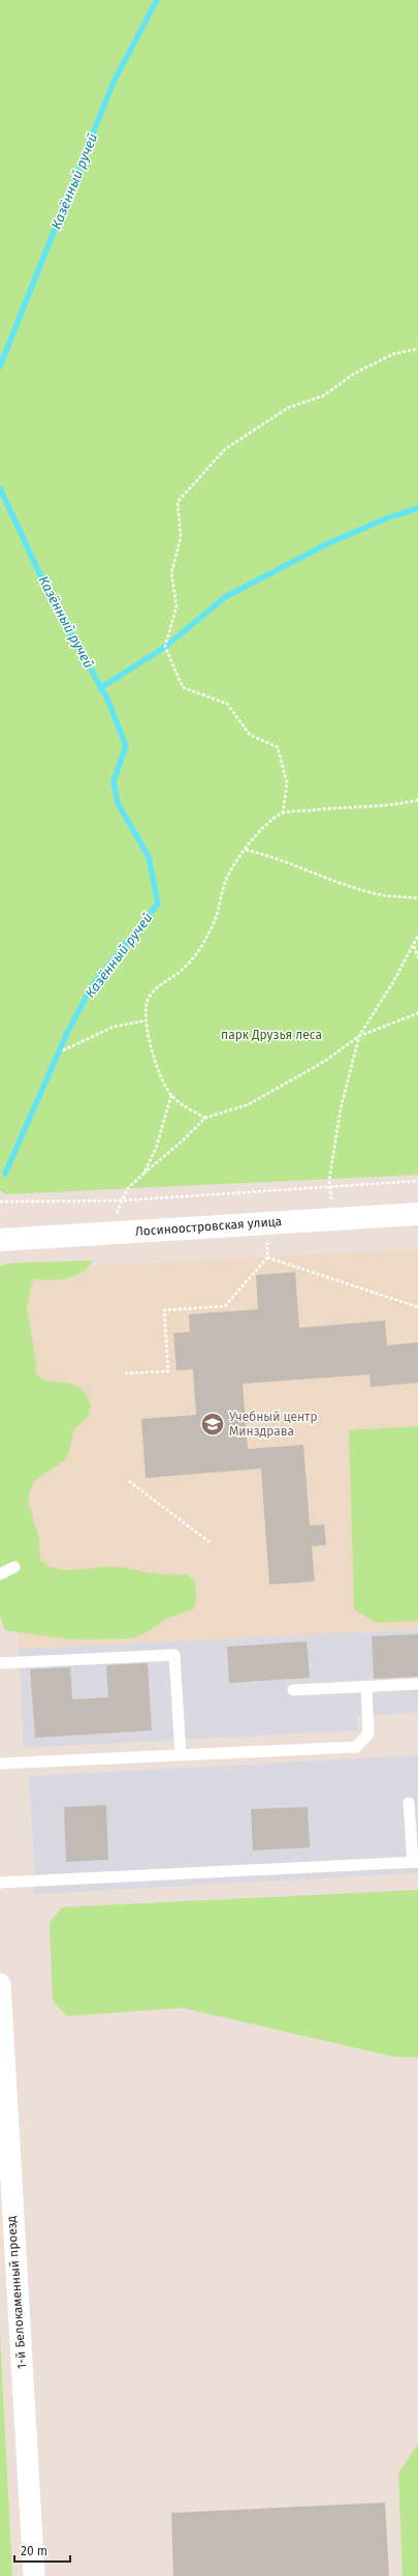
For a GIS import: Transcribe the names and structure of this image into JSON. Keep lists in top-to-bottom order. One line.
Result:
{"streets":{"street":["Лосиноостровская улица","1-й Белокаменный проезд"]},"water":["Казённый ручей"],"parks":["парк Друзья леса"],"places":{"school or university":["Учебный центр Минздрава"]},"scale_bar":"20 m"}
